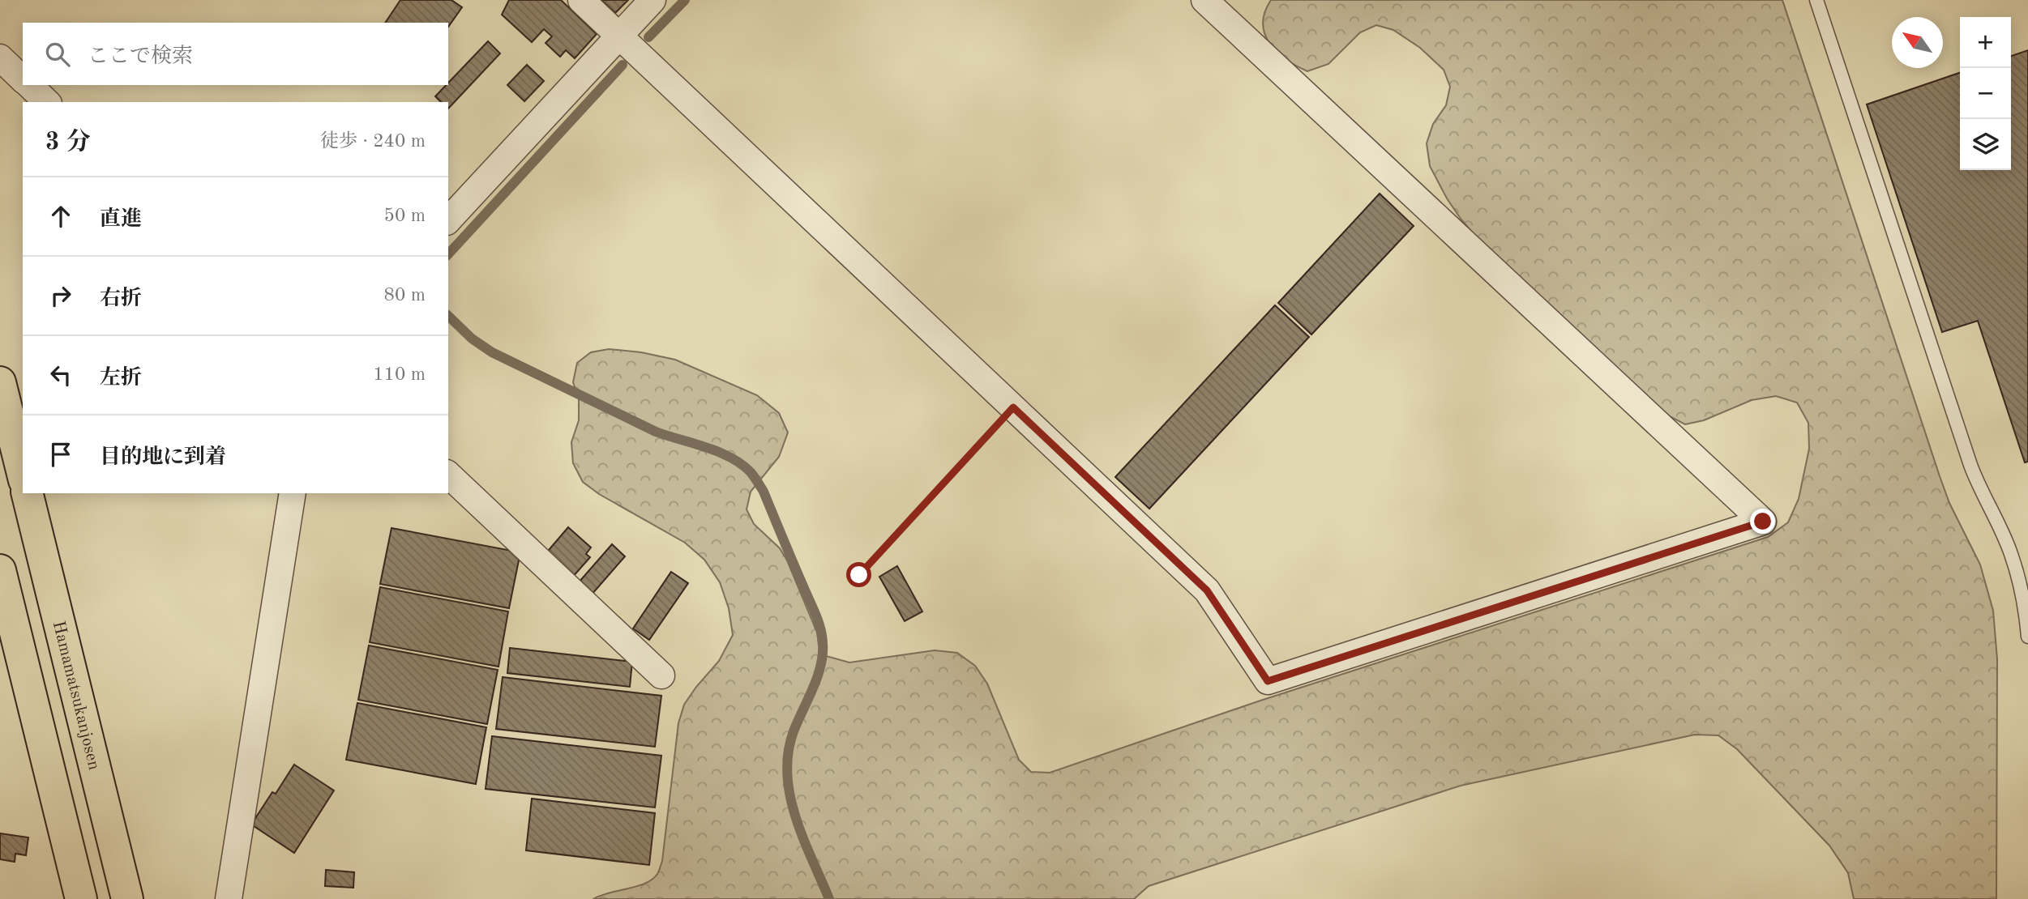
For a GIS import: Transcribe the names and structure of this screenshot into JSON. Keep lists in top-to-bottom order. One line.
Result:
{"streets":{"main road":["Hamamatsukanjosen"]},"north":"top left","page":{"map_buttons":["+","−"],"search":"ここで検索","heading":["3 分","徒歩 · 240 m"],"list":[["直進","50 m"],["右折","80 m"],["左折","110 m"],"目的地に到着"]}}
